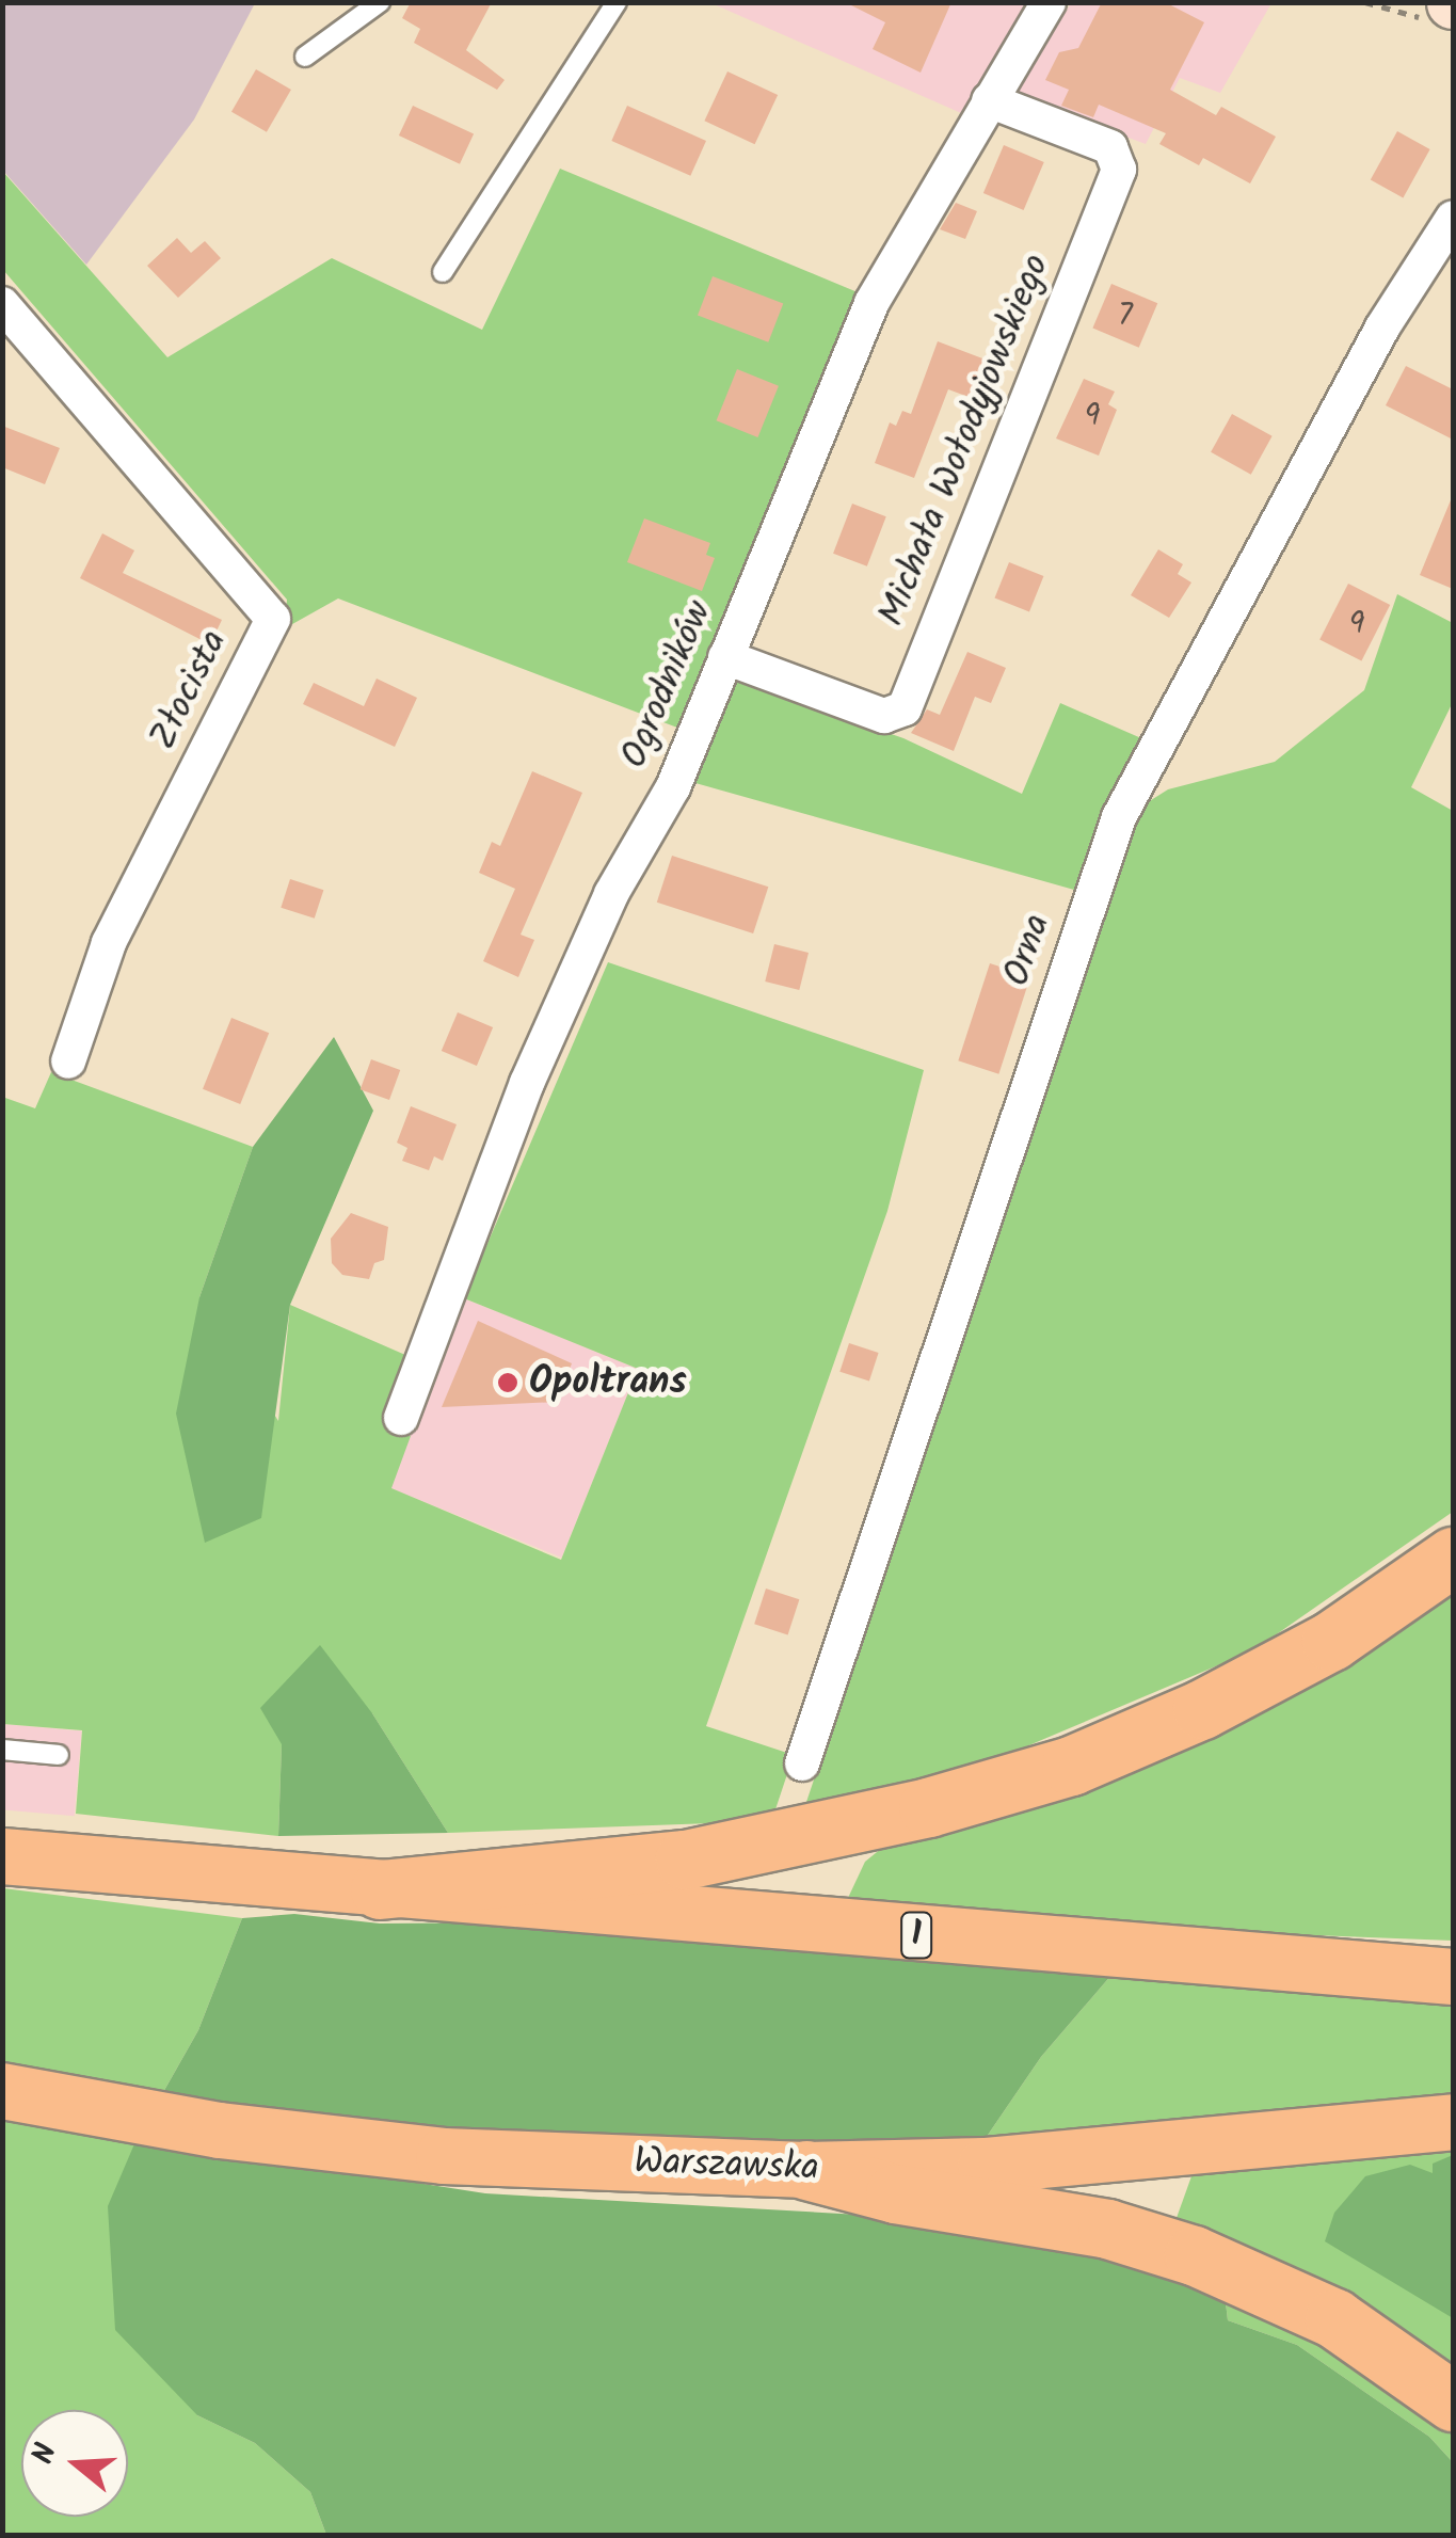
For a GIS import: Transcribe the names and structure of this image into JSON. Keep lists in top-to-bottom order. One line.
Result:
{"streets":{"main road":["1","Warszawska"],"street":["Michała Wołodyjowskiego","Ogrodników","Złocista","Orna"]},"crossings":[["Michała Wołodyjowskiego","Ogrodników"]],"places":["Opoltrans"],"house_numbers":["7","9","9"],"north":"left"}
